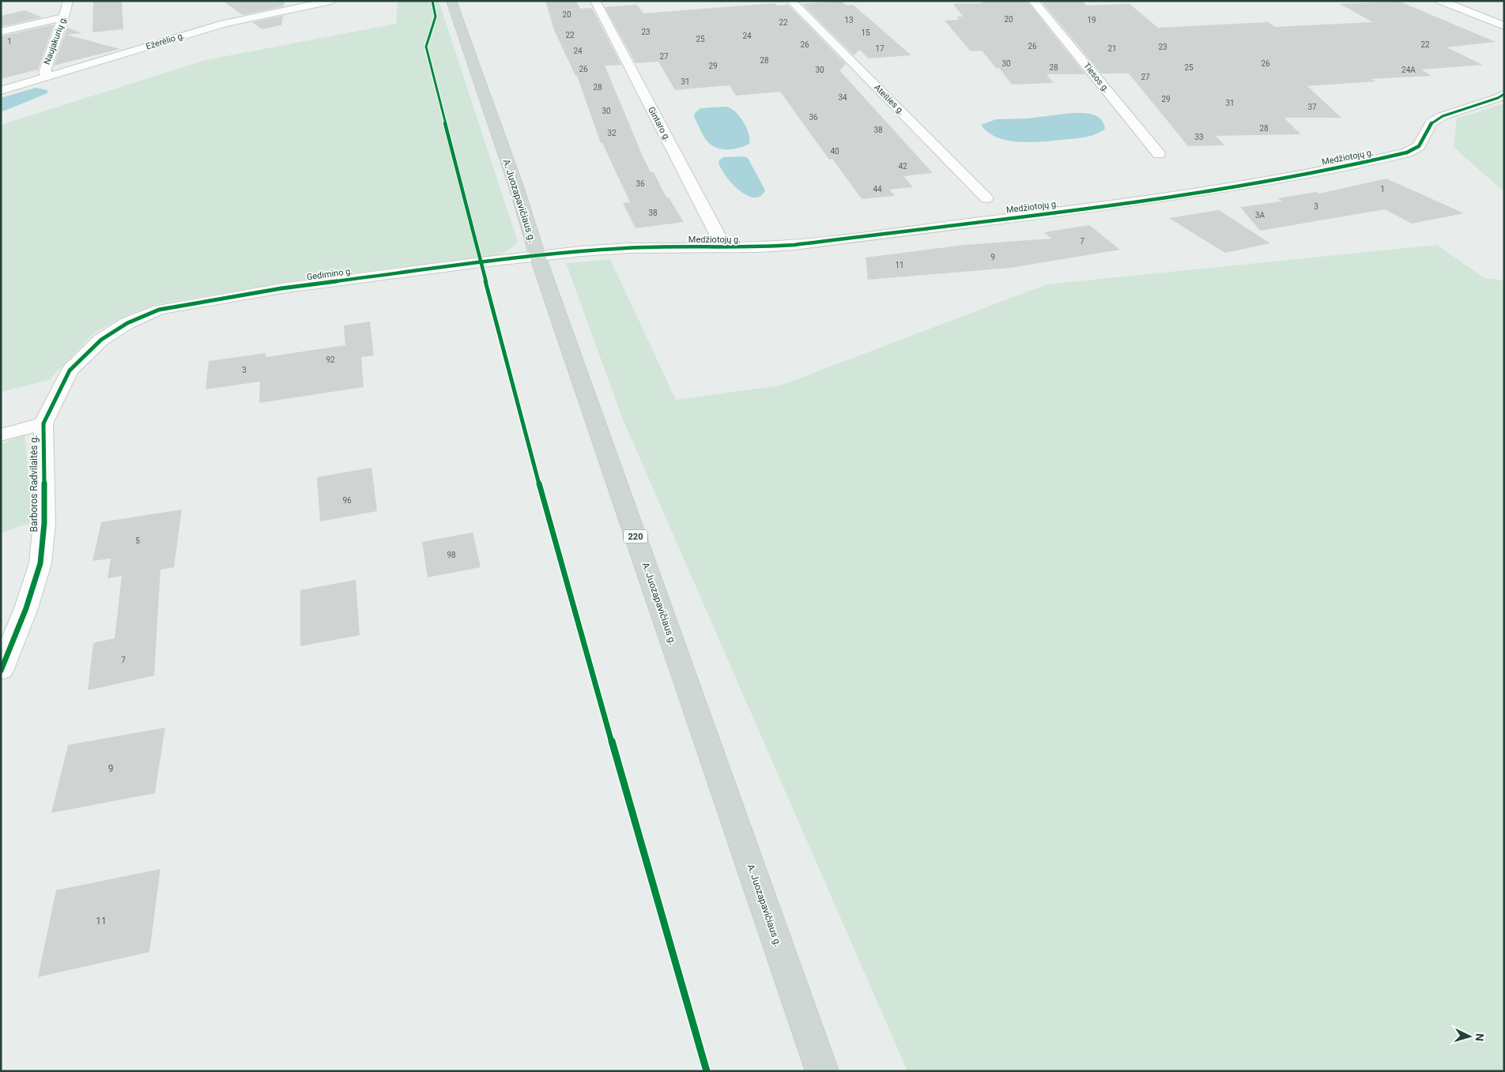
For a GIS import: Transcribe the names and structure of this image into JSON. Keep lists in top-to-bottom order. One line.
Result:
{"streets":{"main road":["A. Juozapavičiaus g.","220"],"street":["Naujakurių g.","Ežerėlio g.","Tiesos g.","Ateities g.","Gintaro g.","Medžiotojų g.","Gedimino g.","Barboros Radvilaitės g."]},"crossings":[["Naujakurių g.","Ežerėlio g."],["Gintaro g.","Medžiotojų g."],["Medžiotojų g.","A. Juozapavičiaus g."],["Medžiotojų g.","Gedimino g."],["A. Juozapavičiaus g.","Gedimino g."],["Gedimino g.","Barboros Radvilaitės g."]],"house_numbers":["20","20","13","19","22","23","15","22","24","25","1","26","22","26","23","17","21","24","27","28","30","26","29","28","25","26","30","24A","27","31","28","34","29","31","37","30","36","28","38","32","33","40","42","36","44","1","3","38","3A","7","9","11","92","3","96","5","98","7","9","11"],"north":"right"}
